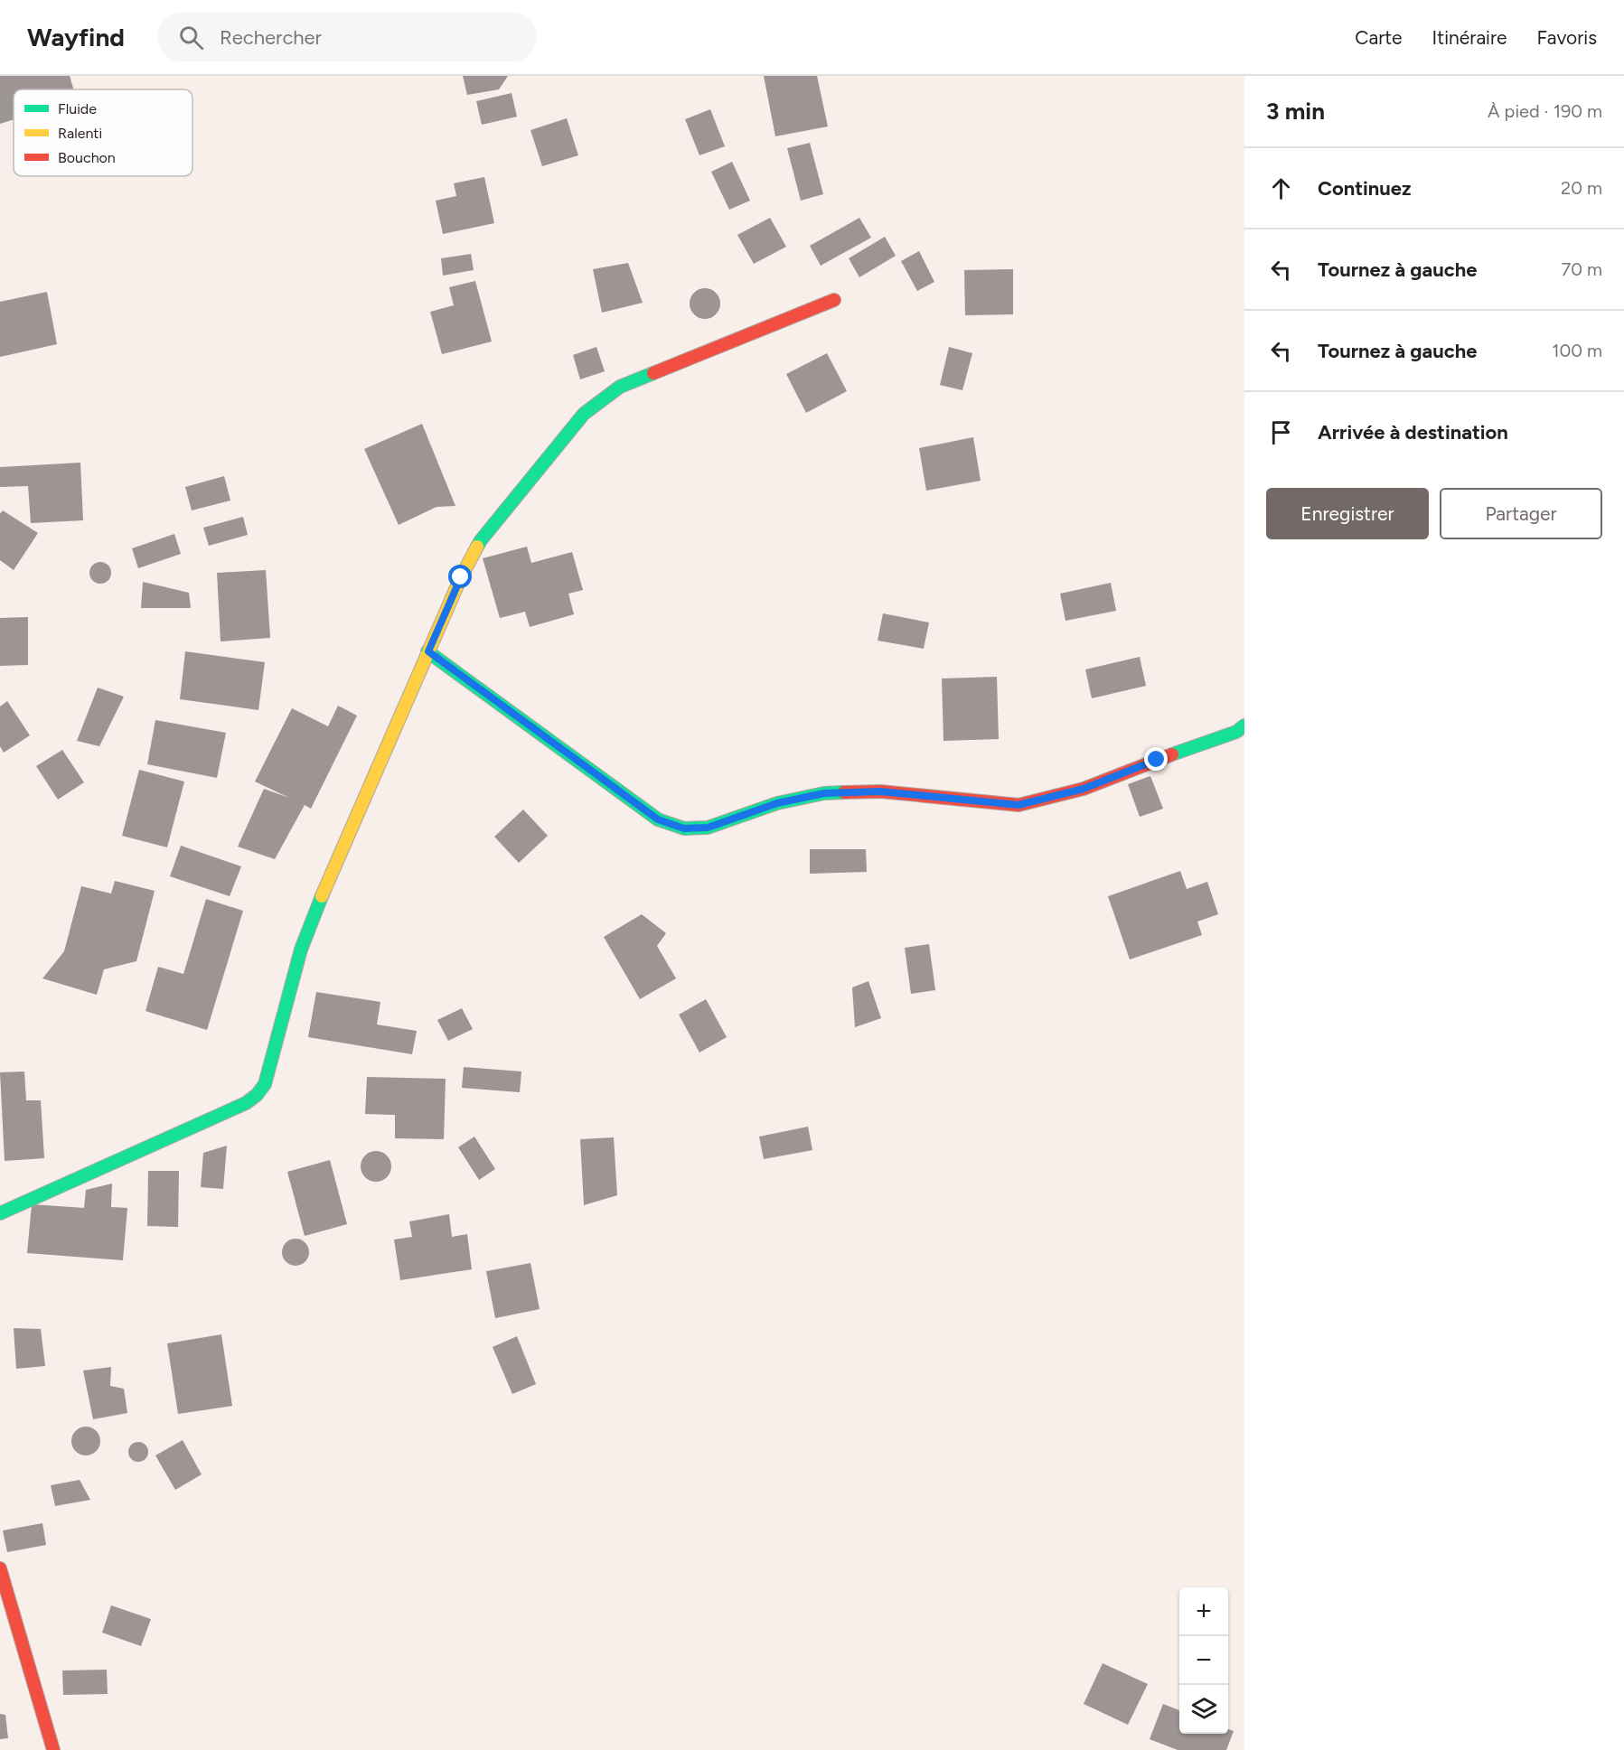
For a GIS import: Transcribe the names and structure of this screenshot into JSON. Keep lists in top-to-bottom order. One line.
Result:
{"legend":["Fluide","Ralenti","Bouchon"],"page":{"header":"Wayfind","search":"Rechercher","nav":["Carte","Itinéraire","Favoris"],"heading":["3 min","À pied · 190 m"],"list":[["Continuez","20 m"],["Tournez à gauche","70 m"],["Tournez à gauche","100 m"],"Arrivée à destination"],"buttons":["Enregistrer","Partager"],"map_buttons":["+","−"]}}
